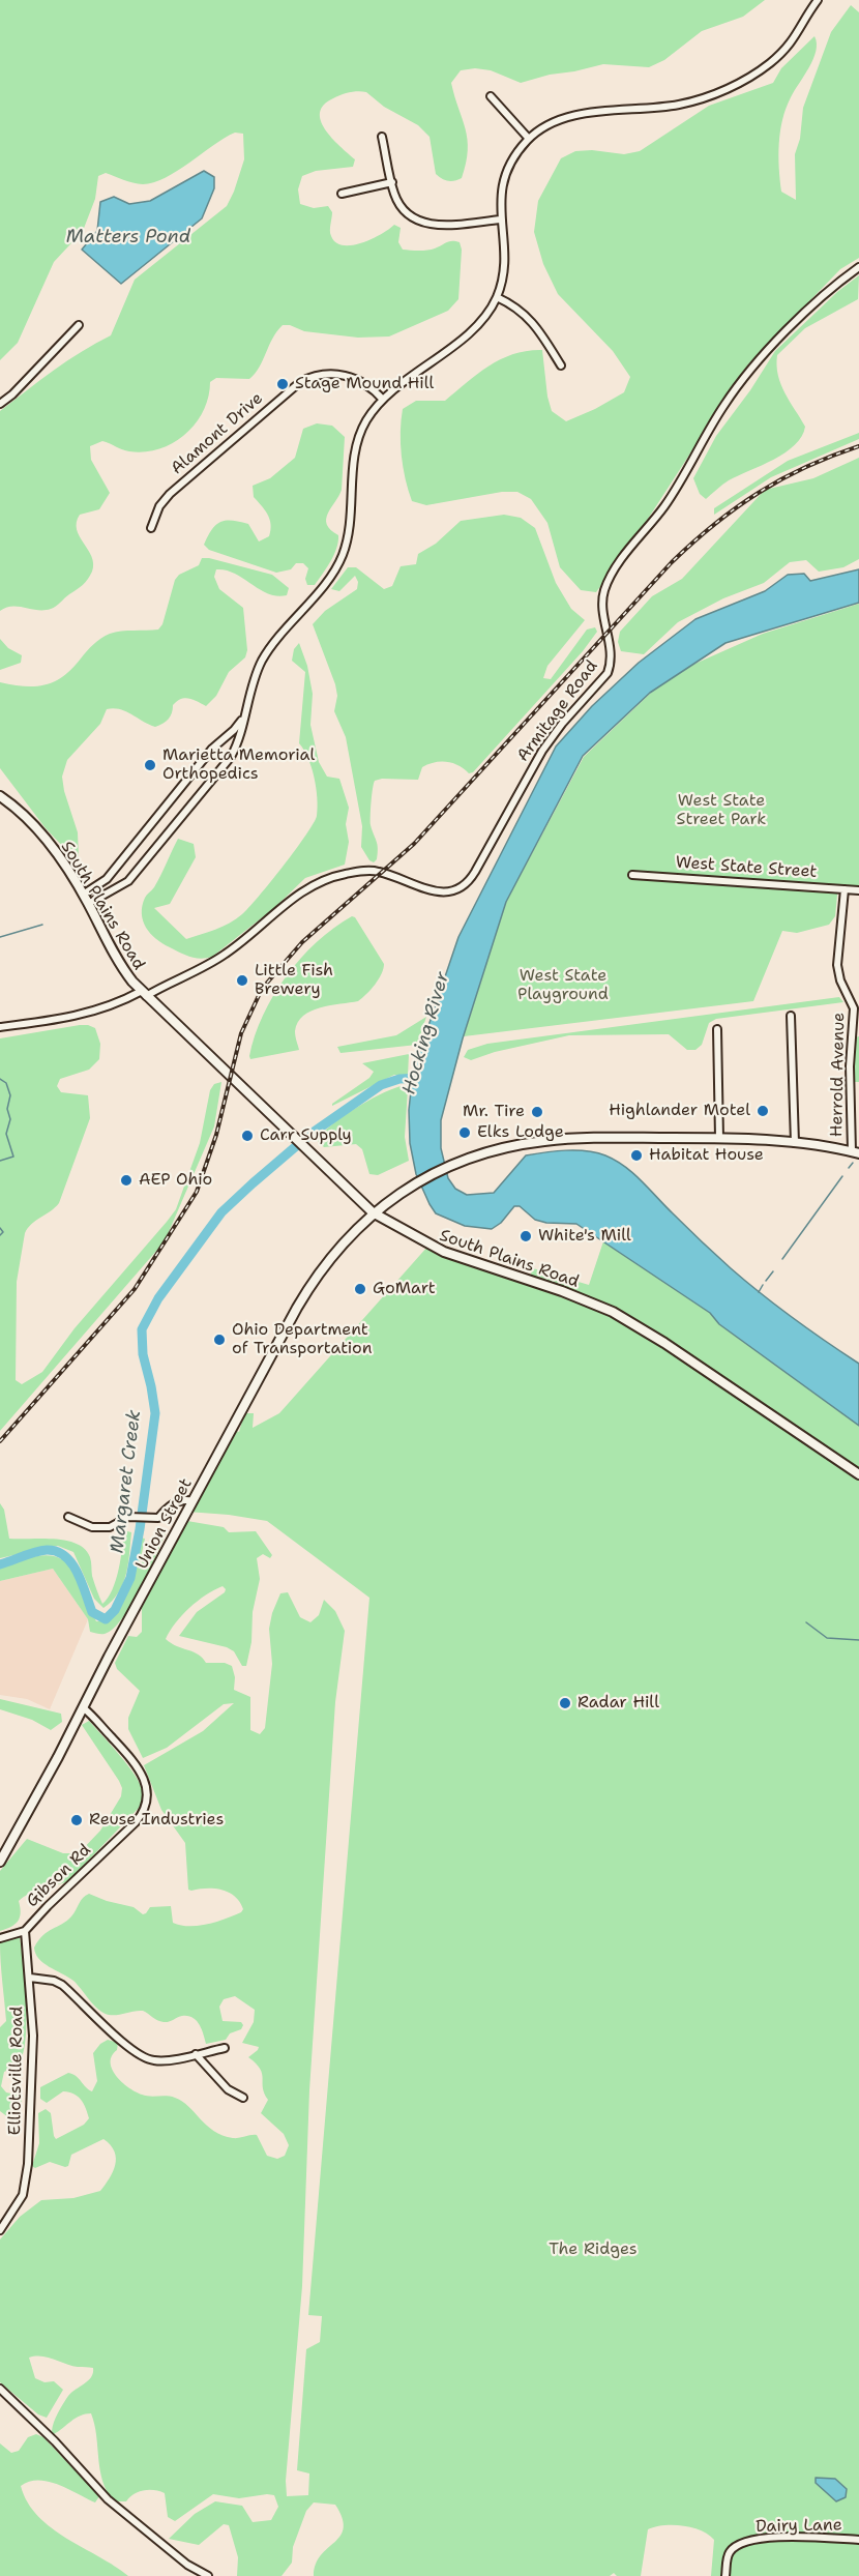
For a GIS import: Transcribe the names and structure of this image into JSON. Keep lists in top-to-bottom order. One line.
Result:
{"streets":{"main road":["South Plains Road","Union Street"],"street":["Alamont Drive","Armitage Road","West State Street","Herrold Avenue","Gibson Rd","Elliotsville Road","Dairy Lane"]},"crossings":[["Armitage Road","South Plains Road"],["West State Street","Herrold Avenue"],["South Plains Road","Union Street"],["Herrold Avenue","Union Street"],["Union Street","Gibson Rd"],["Gibson Rd","Elliotsville Road"]],"water":["Matters Pond","Hocking River","Margaret Creek"],"parks":["West State Street Park","West State Playground","The Ridges"],"places":["Stage Mound Hill","Marietta Memorial Orthopedics","Little Fish Brewery","Highlander Motel","Mr. Tire","Elks Lodge","Carr Supply","Habitat House","AEP Ohio","White's Mill","GoMart","Ohio Department of Transportation","Radar Hill","Reuse Industries"]}
